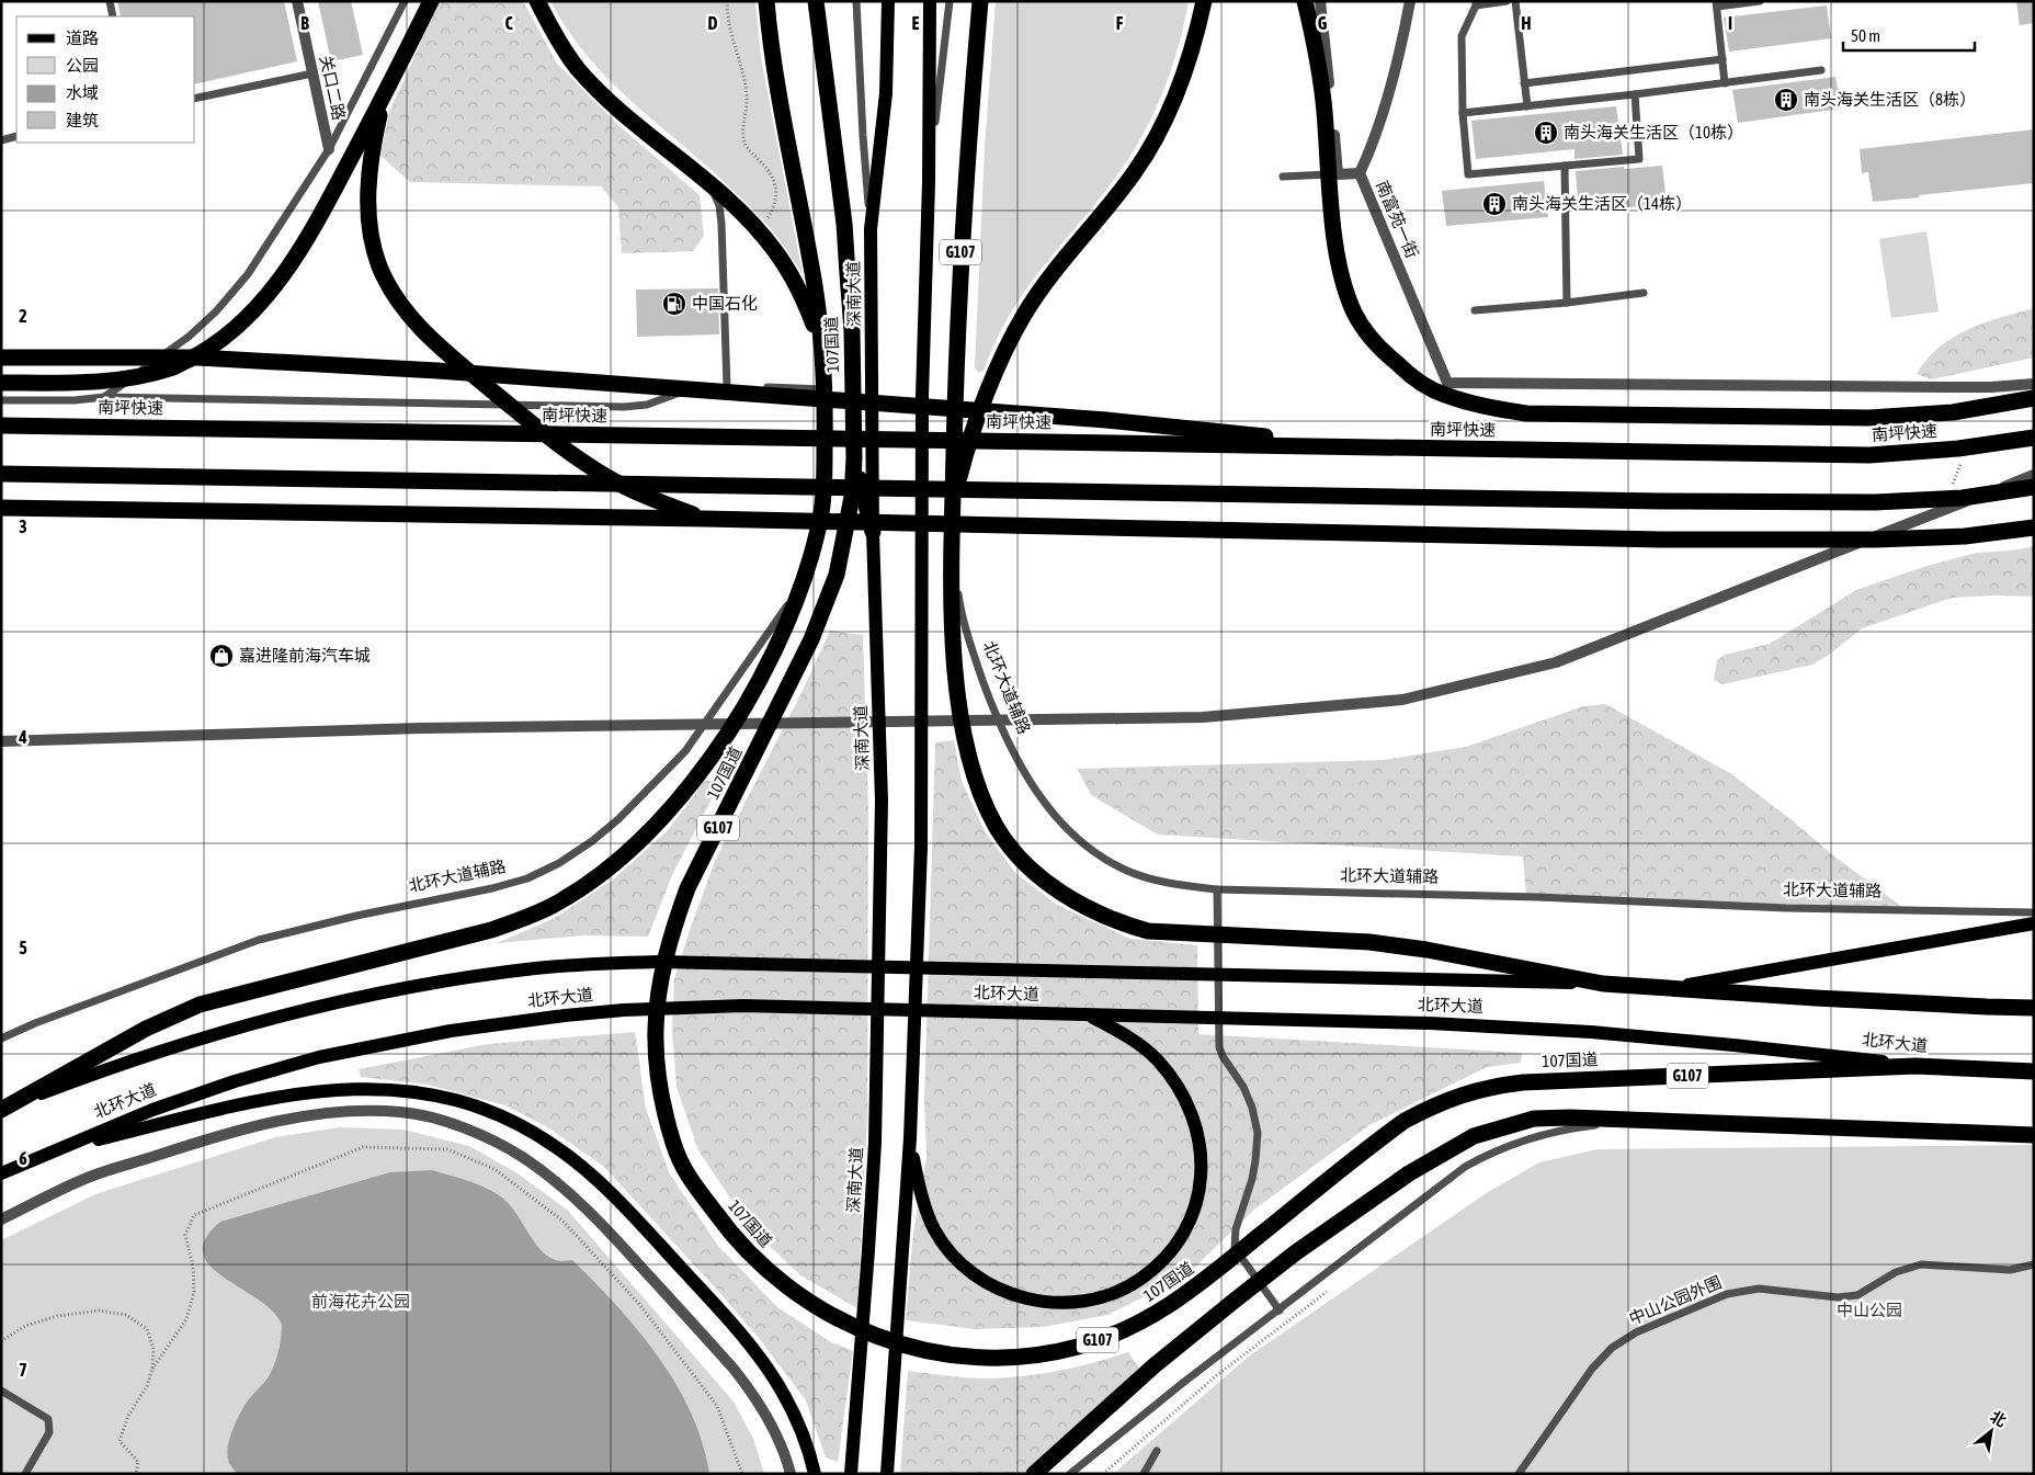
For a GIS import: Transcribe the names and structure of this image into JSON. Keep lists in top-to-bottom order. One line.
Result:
{"streets":{"highway":["G107","107国道","南坪快速","北环大道"],"main road":["深南大道"],"street":["关口二路","南富苑一街"],"lane":["北环大道辅路","中山公园外围"]},"crossings":[["G107","北环大道辅路"],["G107","北环大道"],["107国道","北环大道"]],"parks":["前海花卉公园","中山公园"],"places":{"building":["南头海关生活区（8栋）","南头海关生活区（10栋）","南头海关生活区（14栋）"],"fuel station":["中国石化"],"shop":["嘉进隆前海汽车城"]},"legend":["道路","公园","水域","建筑"],"scale_bar":"50 m","north":"top right","grid":{"columns":["B","C","D","E","F","G","H","I"],"rows":["2","3","4","5","6","7"]}}
